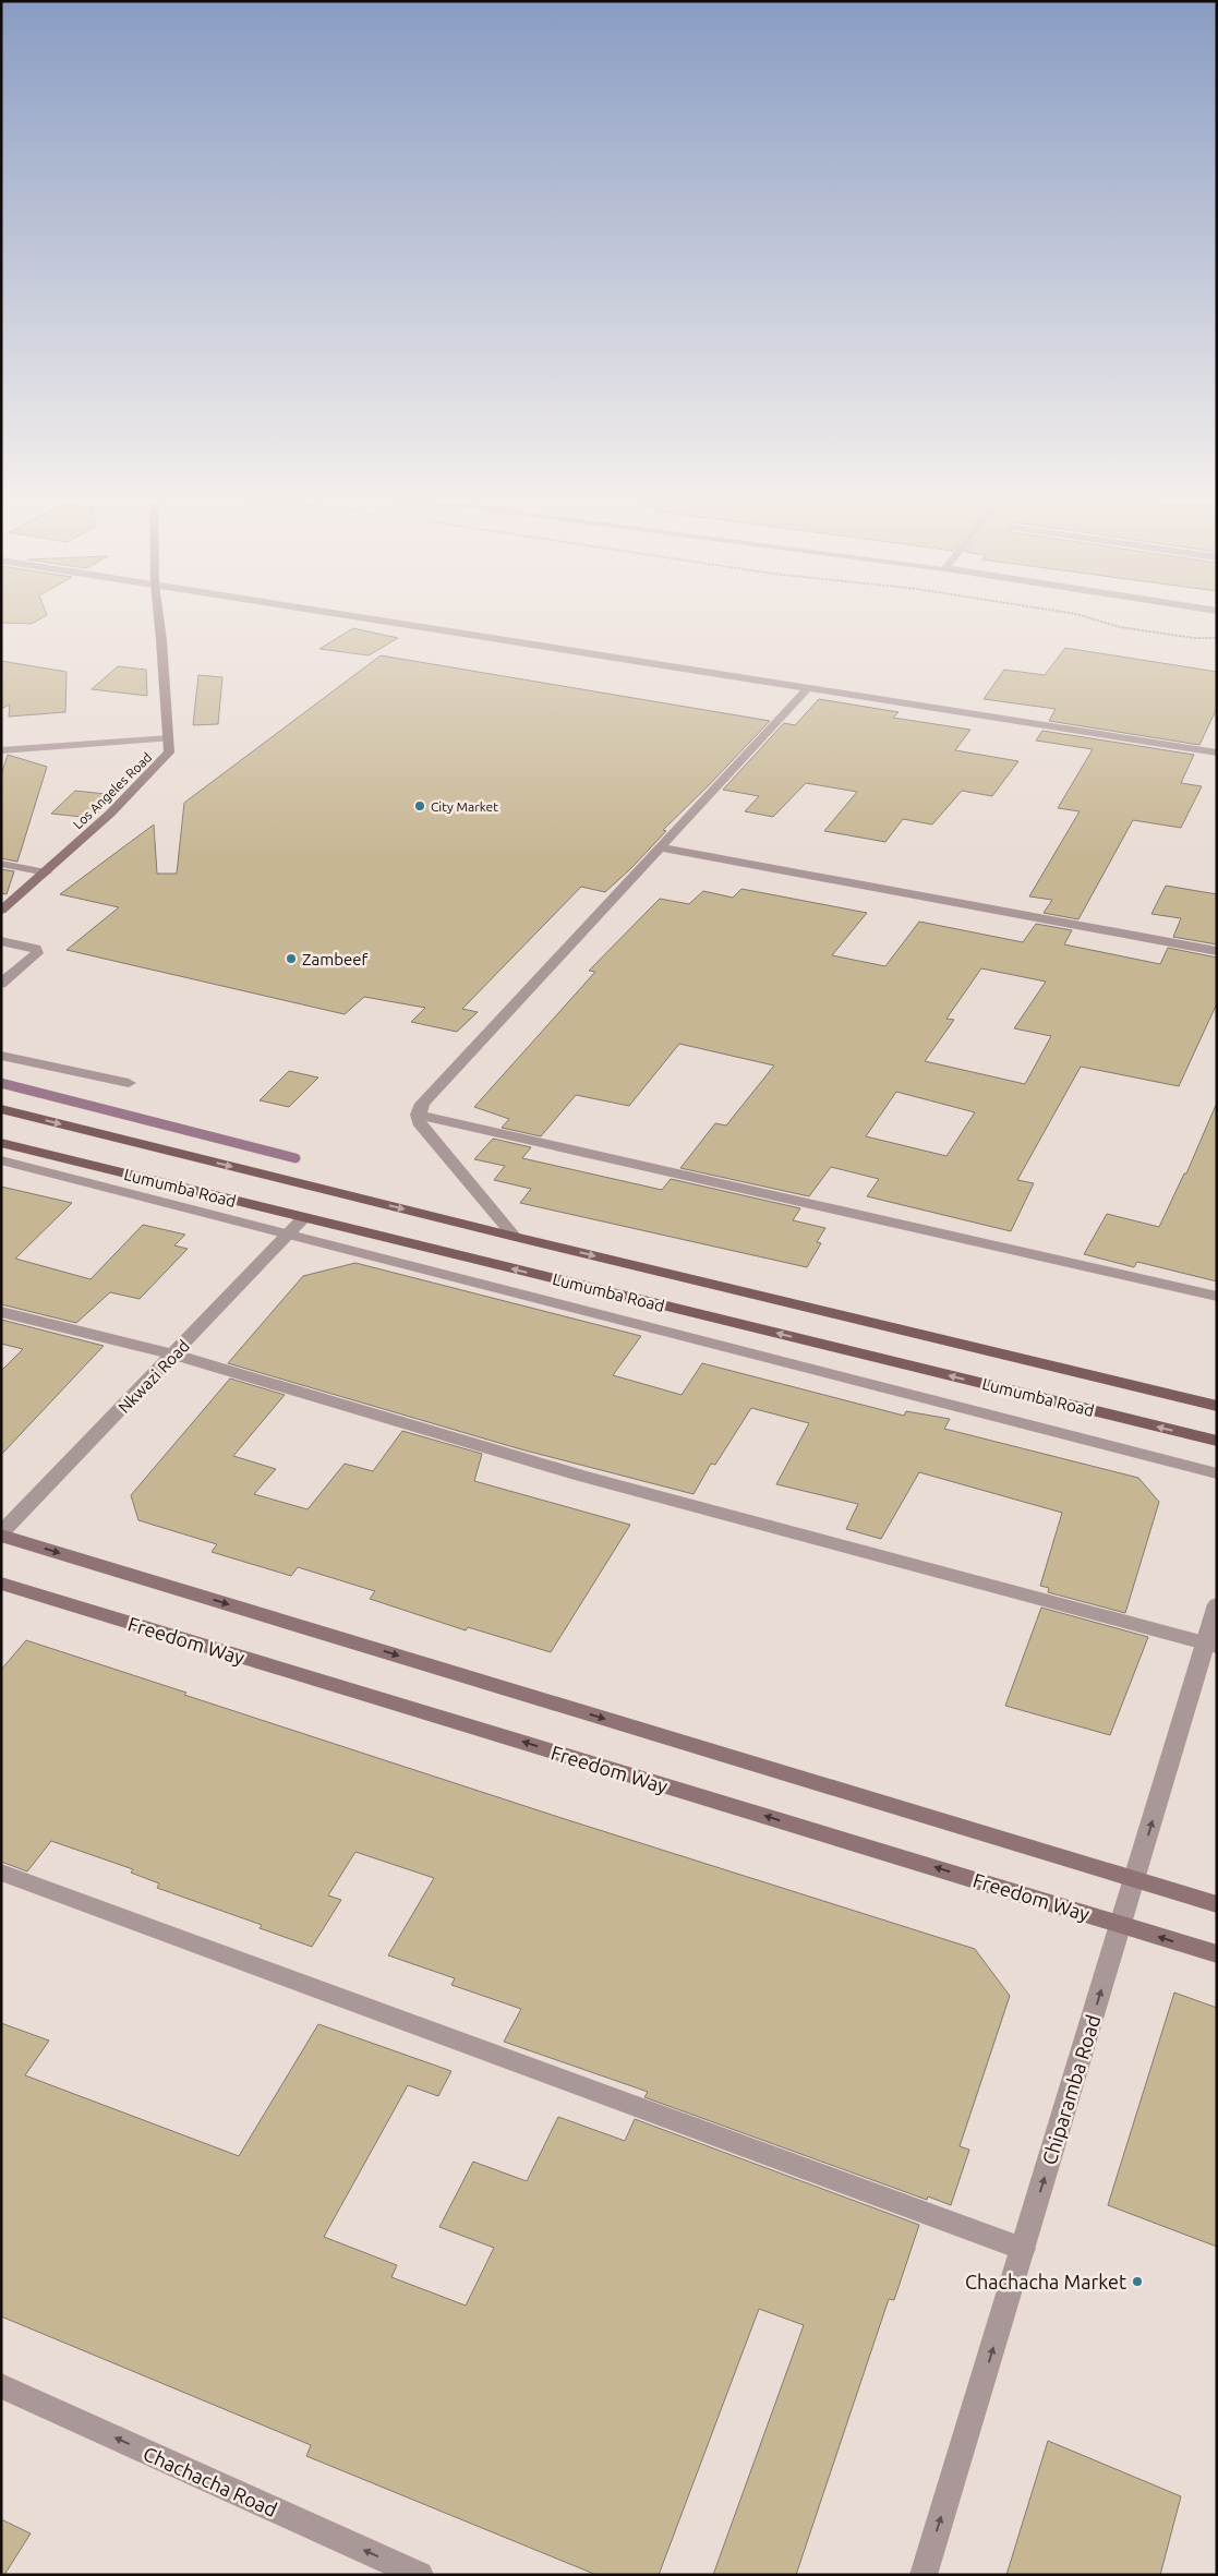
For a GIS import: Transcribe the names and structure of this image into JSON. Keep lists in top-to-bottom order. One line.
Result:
{"streets":{"main road":["Los Angeles Road","Lumumba Road","Freedom Way"],"street":["Nkwazi Road","Chiparamba Road","Chachacha Road"]},"crossings":[["Lumumba Road","Nkwazi Road"],["Freedom Way","Chiparamba Road"]],"one_way":["Chiparamba Road","Chachacha Road"],"places":["City Market","Zambeef","Chachacha Market"]}
